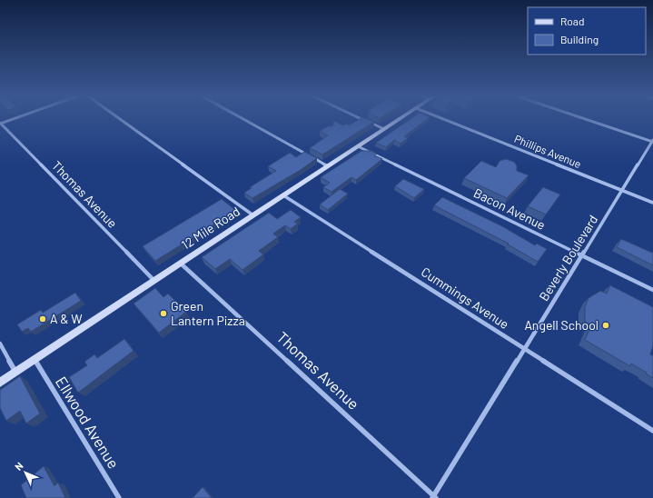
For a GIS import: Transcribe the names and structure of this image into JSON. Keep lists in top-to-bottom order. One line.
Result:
{"streets":{"main road":["12 Mile Road"],"street":["Phillips Avenue","Thomas Avenue","Bacon Avenue","Beverly Boulevard","Cummings Avenue","Ellwood Avenue"]},"crossings":[["Phillips Avenue","Beverly Boulevard"],["Thomas Avenue","12 Mile Road"],["Thomas Avenue","Beverly Boulevard"],["Bacon Avenue","12 Mile Road"],["Bacon Avenue","Beverly Boulevard"],["12 Mile Road","Cummings Avenue"],["12 Mile Road","Ellwood Avenue"],["Beverly Boulevard","Cummings Avenue"]],"places":["Green Lantern Pizza","A & W","Angell School"],"legend":["Road","Building"],"north":"top left"}
